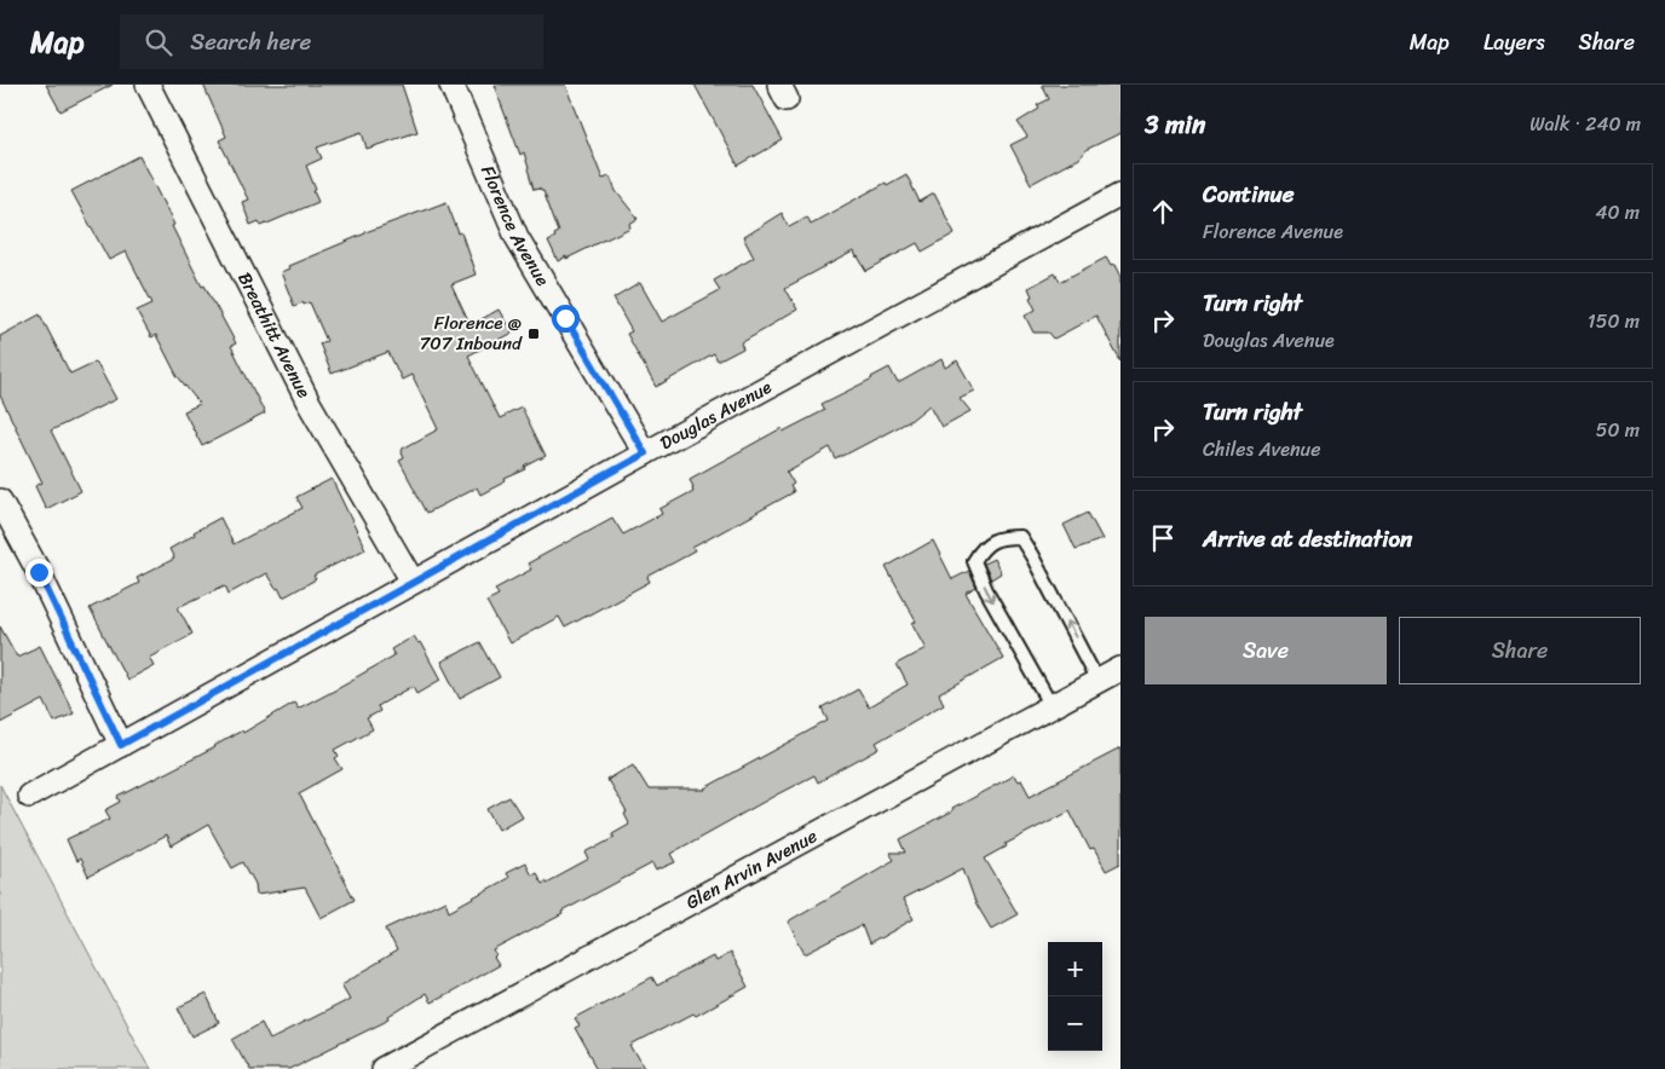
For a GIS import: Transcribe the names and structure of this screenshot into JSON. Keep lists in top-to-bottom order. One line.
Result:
{"streets":{"street":["Florence Avenue","Breathitt Avenue","Douglas Avenue","Glen Arvin Avenue"]},"crossings":[["Florence Avenue","Douglas Avenue"],["Breathitt Avenue","Douglas Avenue"]],"places":{"transit":["Florence @ 707 Inbound"]},"page":{"header":"Map","search":"Search here","nav":["Map","Layers","Share"],"heading":["3 min","Walk · 240 m"],"list":[["Continue","Florence Avenue","40 m"],["Turn right","Douglas Avenue","150 m"],["Turn right","Chiles Avenue","50 m"],"Arrive at destination"],"buttons":["Save","Share"],"map_buttons":["+","−"]}}
